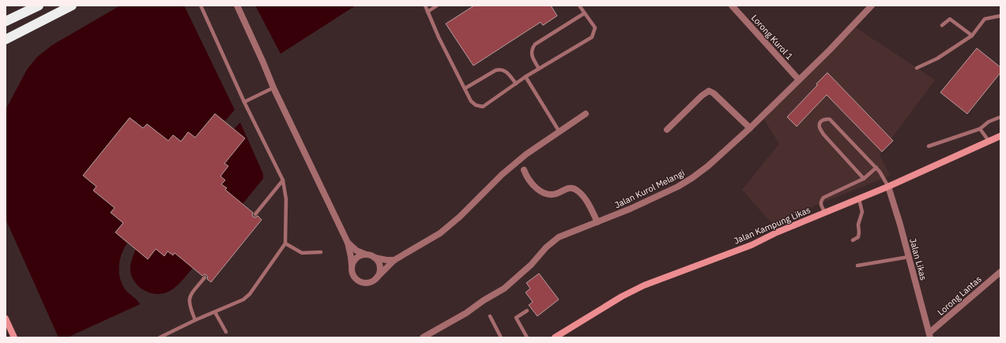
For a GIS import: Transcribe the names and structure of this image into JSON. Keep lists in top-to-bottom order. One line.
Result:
{"streets":{"main road":["Jalan Kampung Likas"],"street":["Lorong Kurol 1","Jalan Kurol Melangi","Jalan Likas","Lorong Lantas"]},"crossings":[["Lorong Kurol 1","Jalan Kurol Melangi"],["Jalan Kampung Likas","Jalan Likas"],["Jalan Likas","Lorong Lantas"]]}
